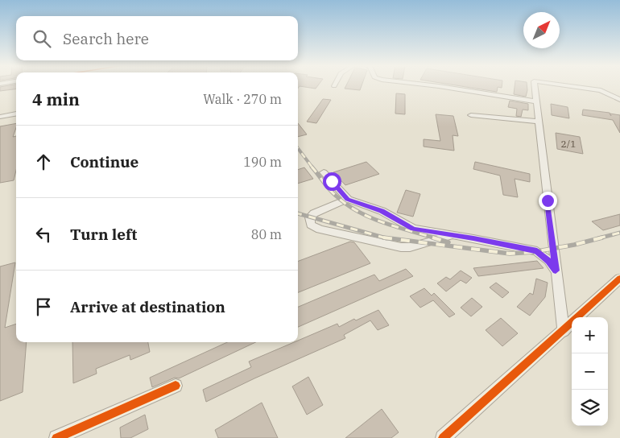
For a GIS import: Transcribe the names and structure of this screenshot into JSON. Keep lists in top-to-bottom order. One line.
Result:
{"house_numbers":["2/1"],"north":"top right","page":{"search":"Search here","heading":["4 min","Walk · 270 m"],"list":[["Continue","190 m"],["Turn left","80 m"],"Arrive at destination"],"map_buttons":["+","−"]}}
